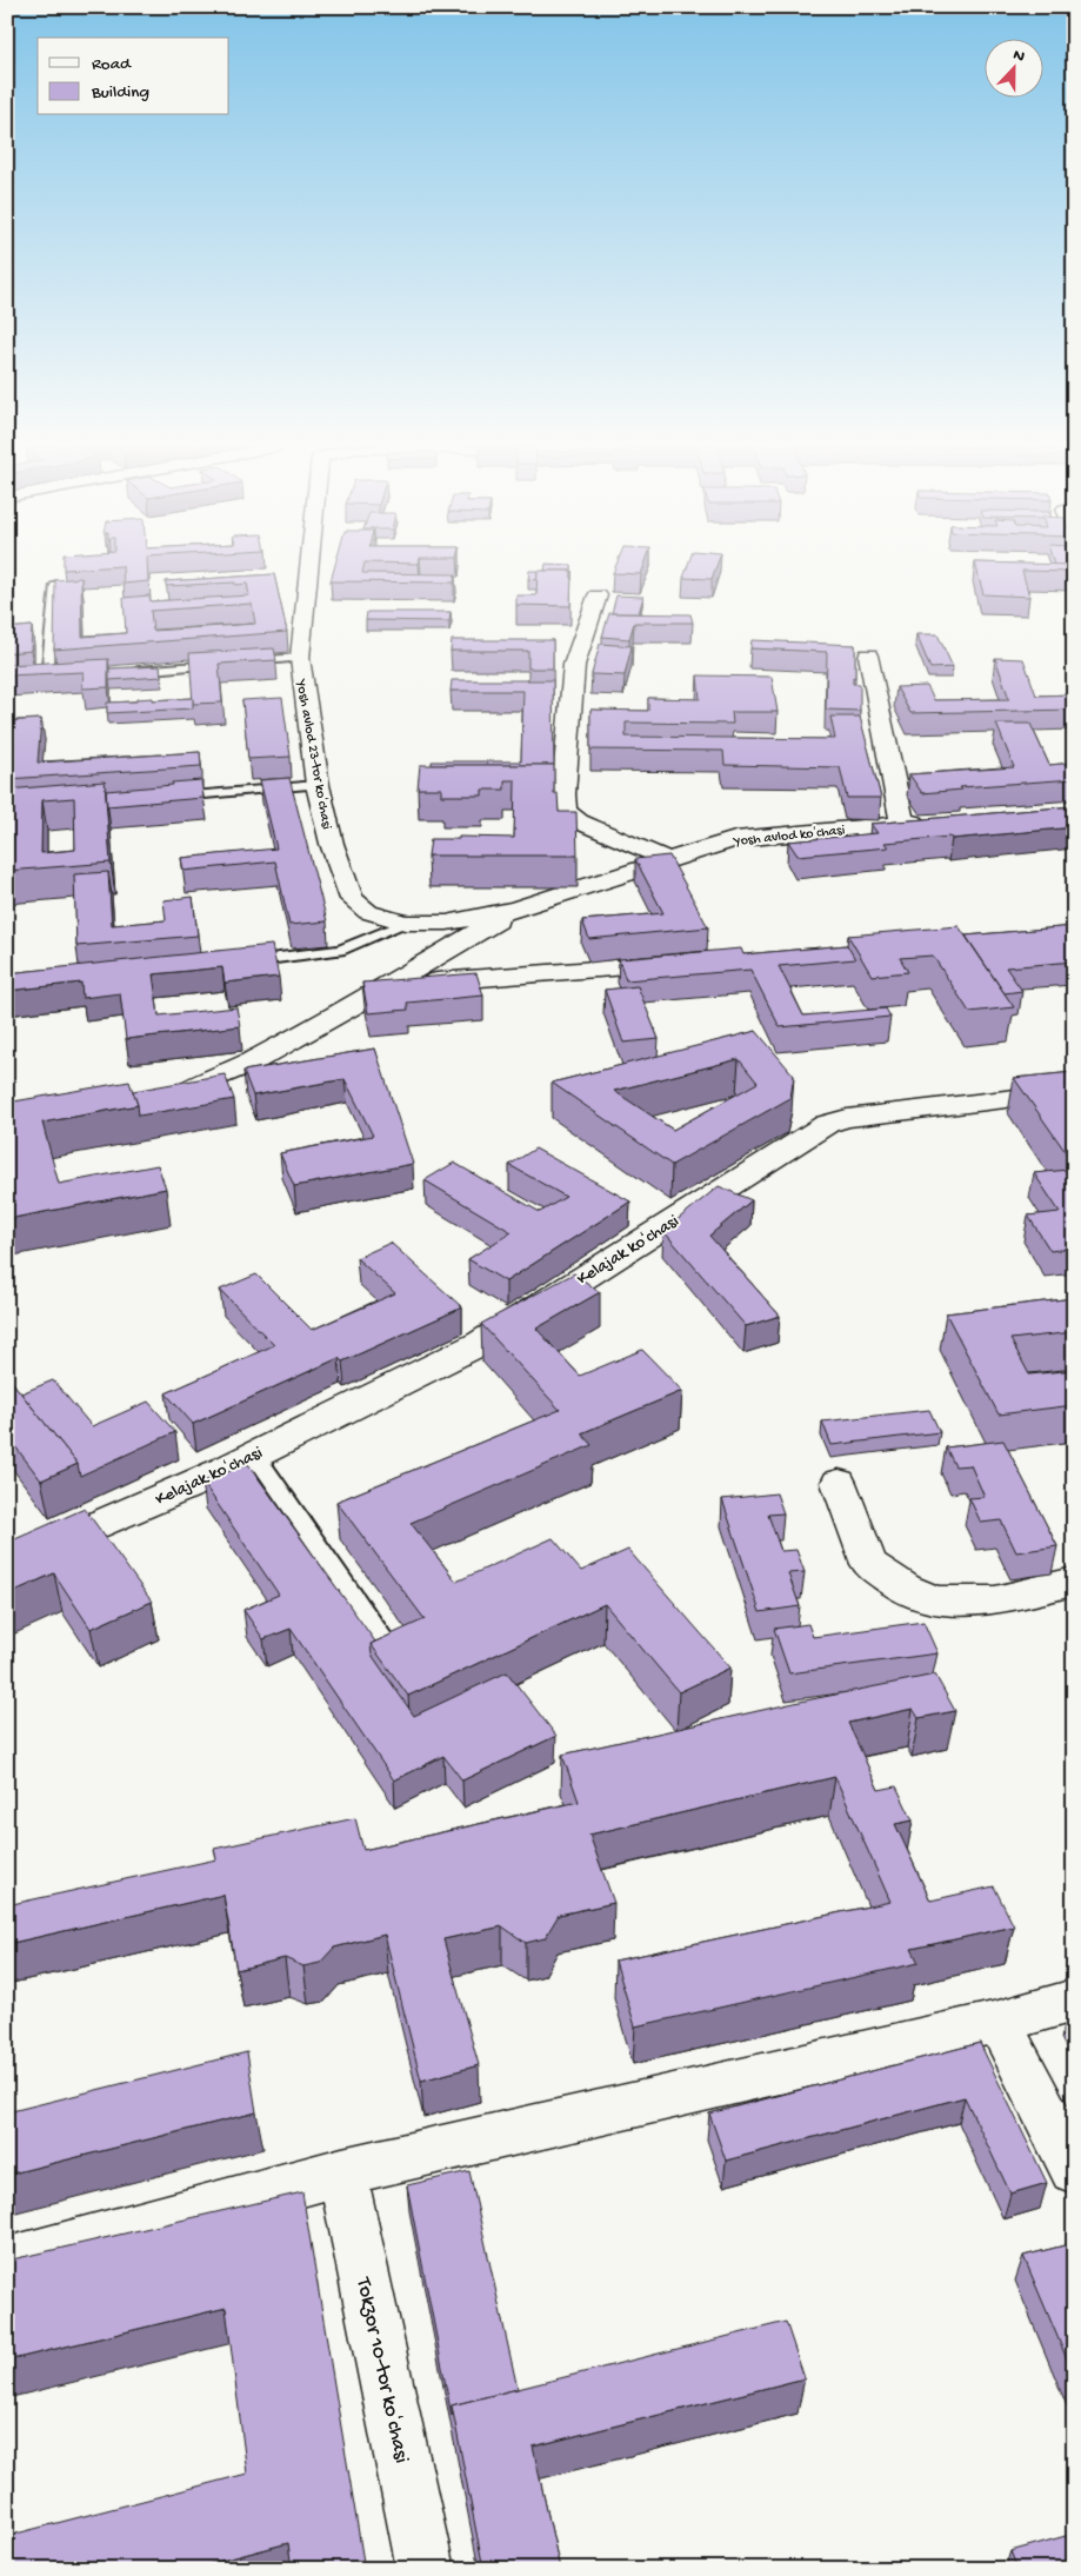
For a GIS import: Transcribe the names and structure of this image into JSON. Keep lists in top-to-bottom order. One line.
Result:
{"streets":{"street":["Yosh avlod 23-tor koʻchasi","Yosh avlod koʻchasi","Kelajak koʻchasi","Tokzor 10-tor koʻchasi"]},"crossings":[["Yosh avlod 23-tor koʻchasi","Yosh avlod koʻchasi"]],"legend":["Road","Building"],"north":"top"}
